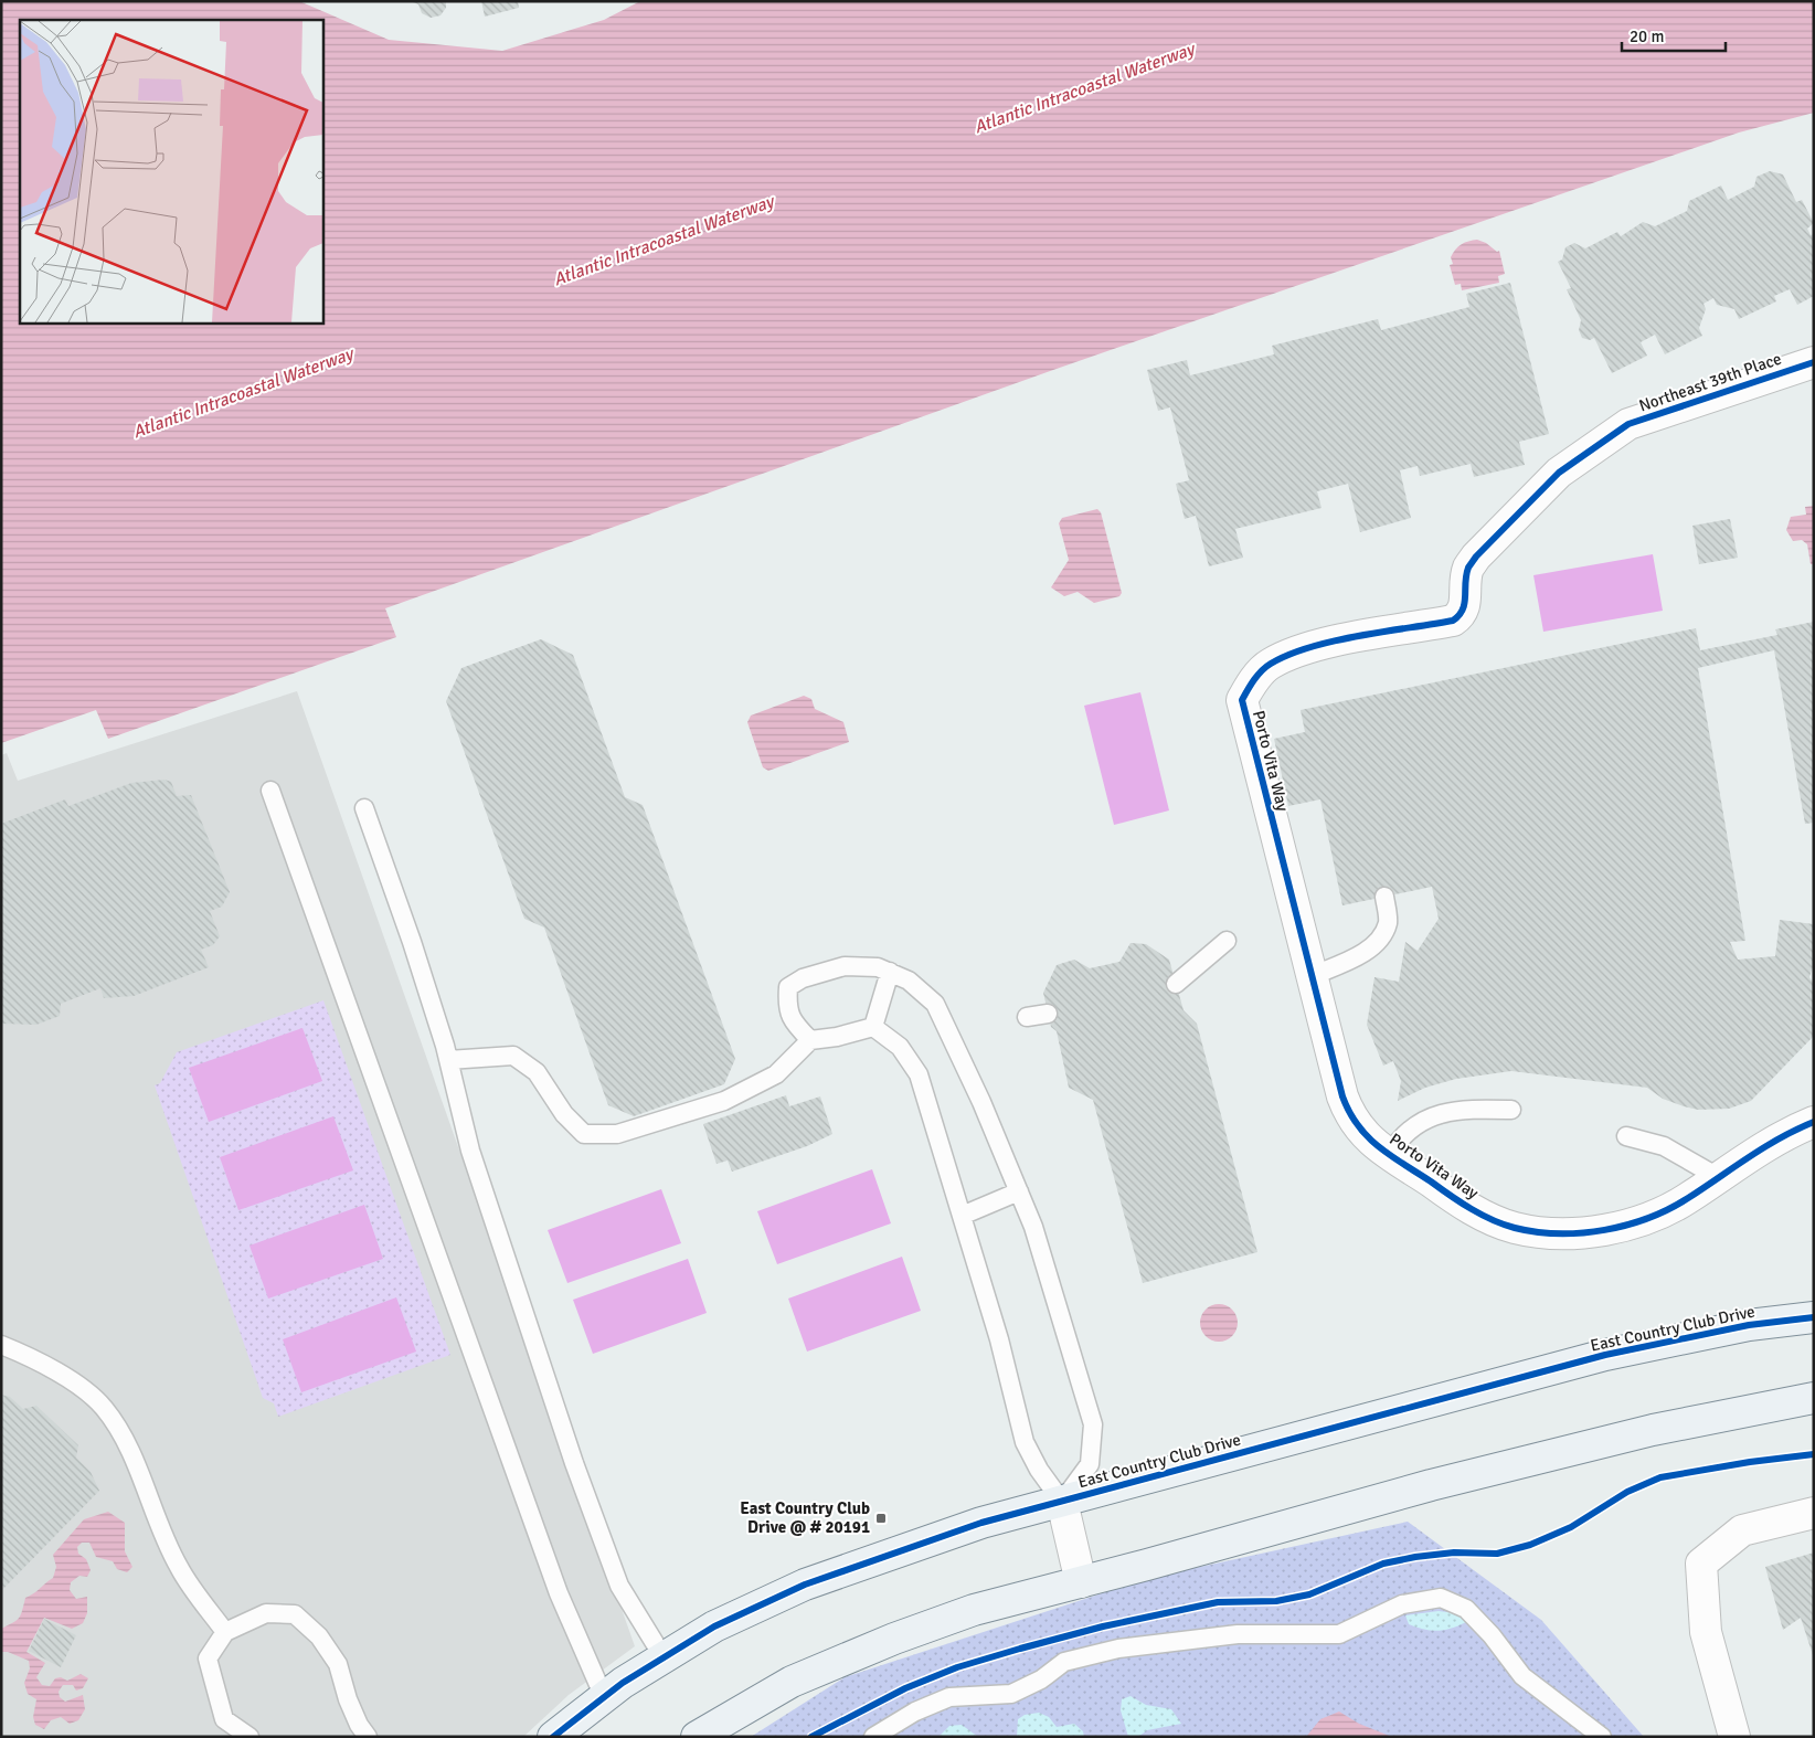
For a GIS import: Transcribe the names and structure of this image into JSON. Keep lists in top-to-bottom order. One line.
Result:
{"streets":{"street":["Northeast 39th Place","Porto Vita Way","East Country Club Drive"]},"crossings":[["Northeast 39th Place","Porto Vita Way"]],"water":["Atlantic Intracoastal Waterway"],"places":{"transit":["East Country Club Drive @ # 20191"]},"scale_bar":"20 m"}
